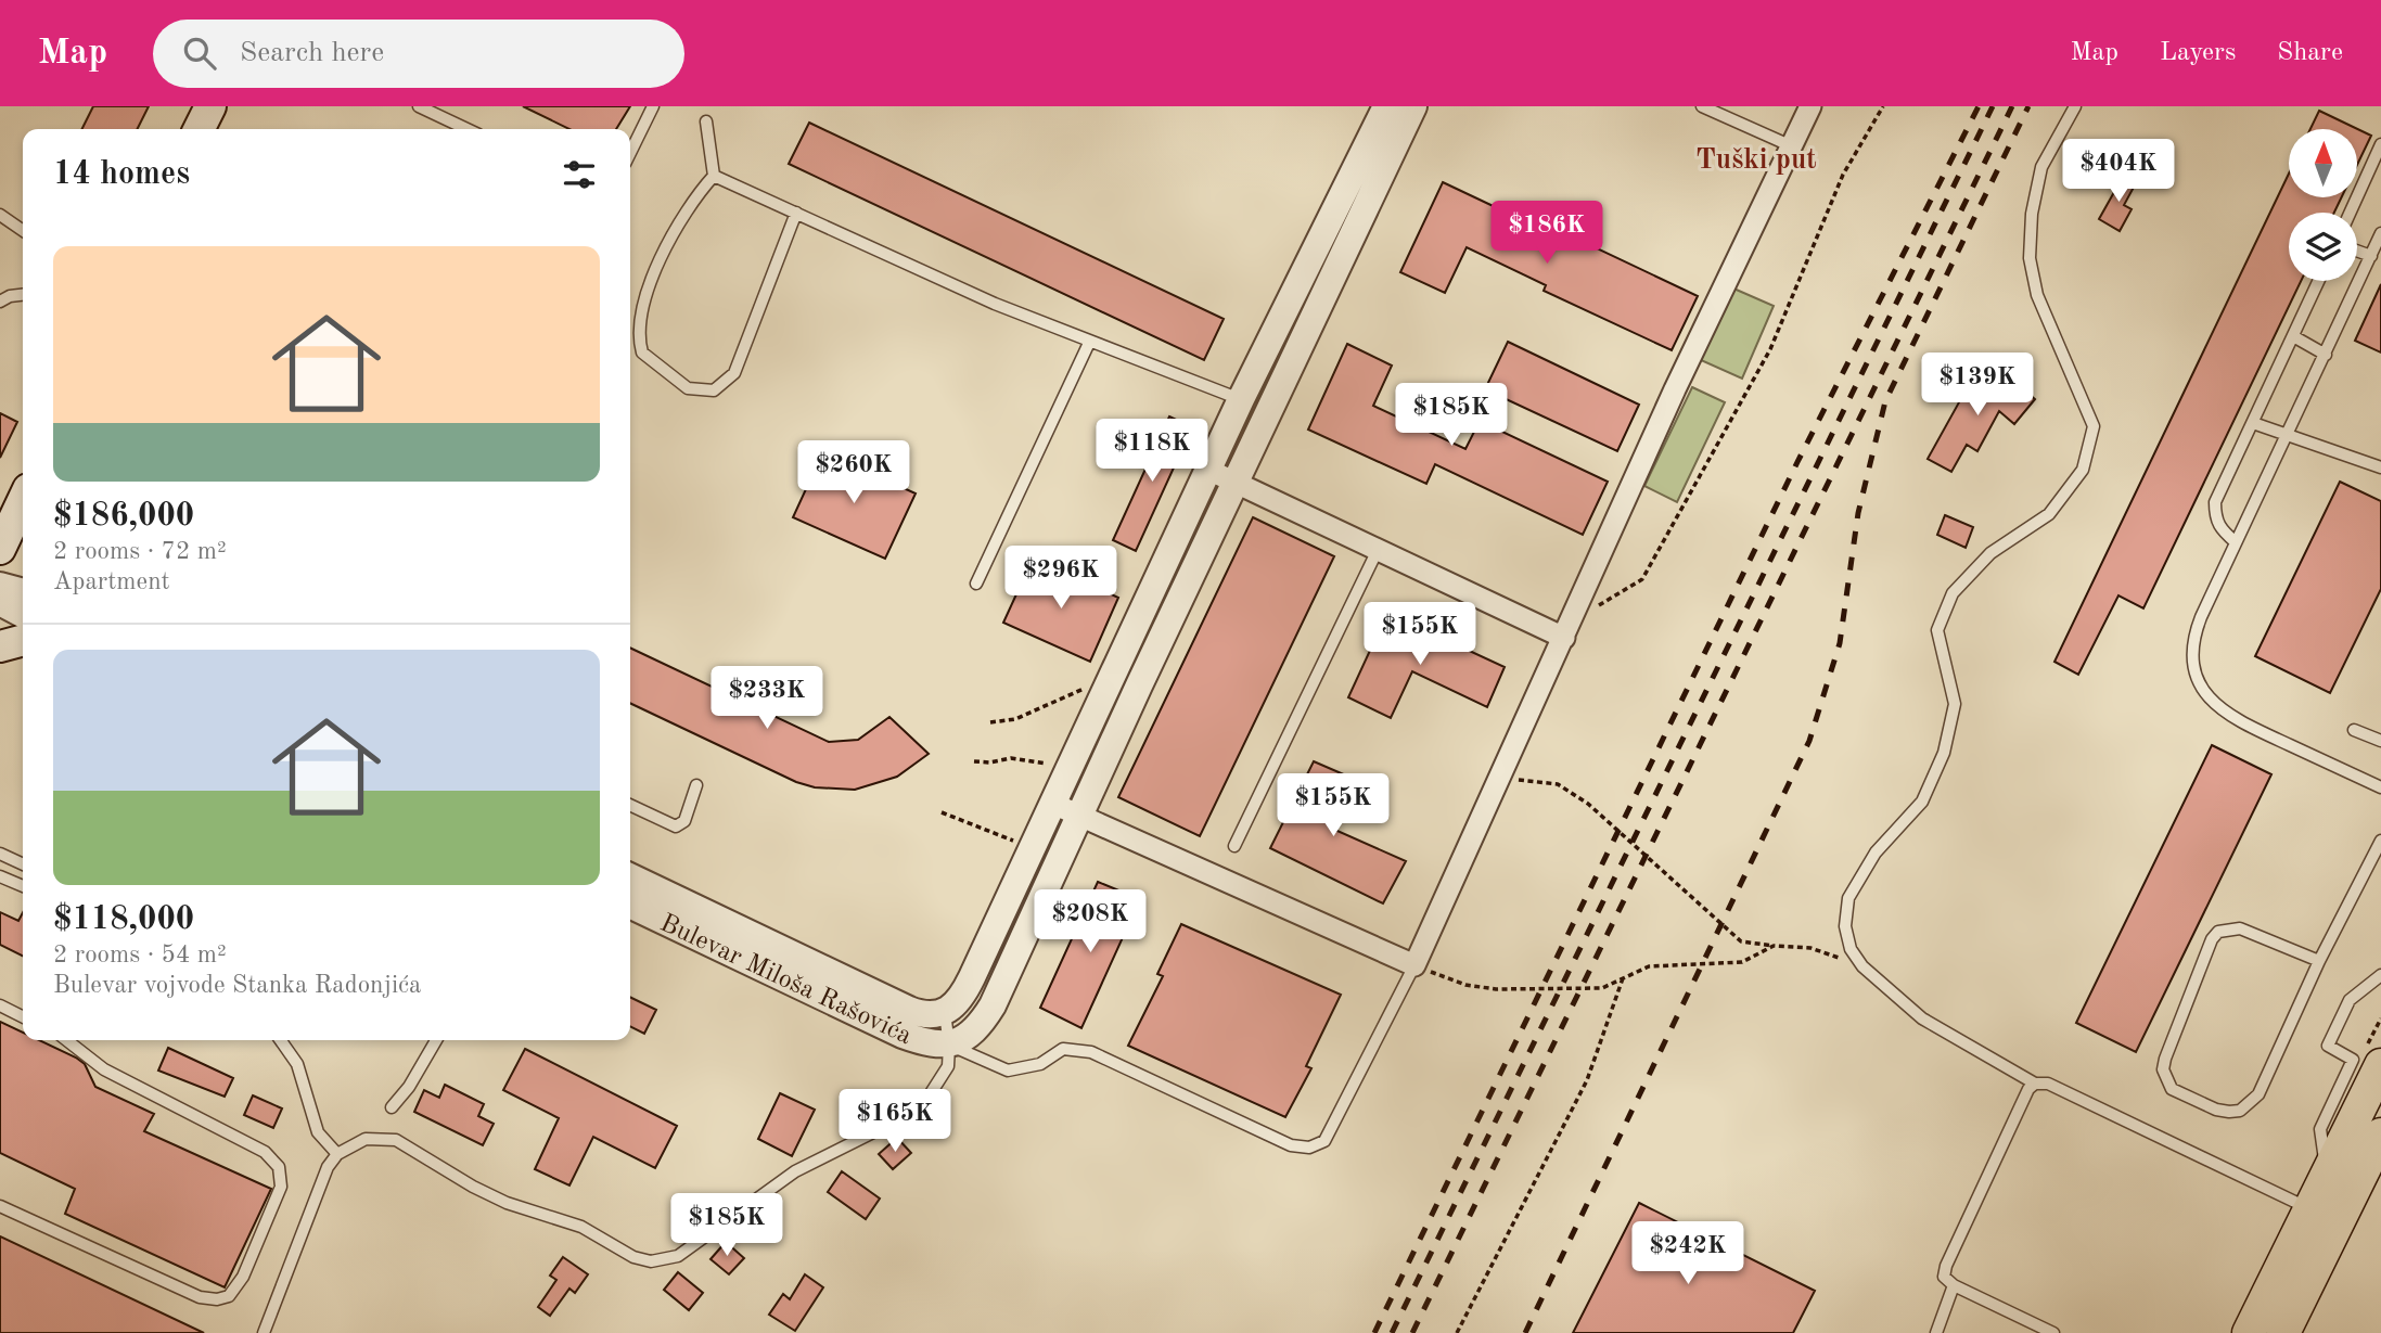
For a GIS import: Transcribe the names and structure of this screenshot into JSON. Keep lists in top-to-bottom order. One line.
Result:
{"streets":{"street":["Bulevar Miloša Rašovića"]},"districts":["Tuški put"],"north":"top","page":{"header":"Map","search":"Search here","nav":["Map","Layers","Share"],"heading":"14 homes","price":["$404K","$186K","$139K","$185K","$118K","$260K","$296K","$155K","$233K","$155K","$208K","$165K","$185K","$242K"],"list":[{"name":"$186,000","note":"2 rooms · 72 m² · Apartment"},{"name":"$118,000","note":"2 rooms · 54 m² · Bulevar vojvode Stanka Radonjića"}]}}
